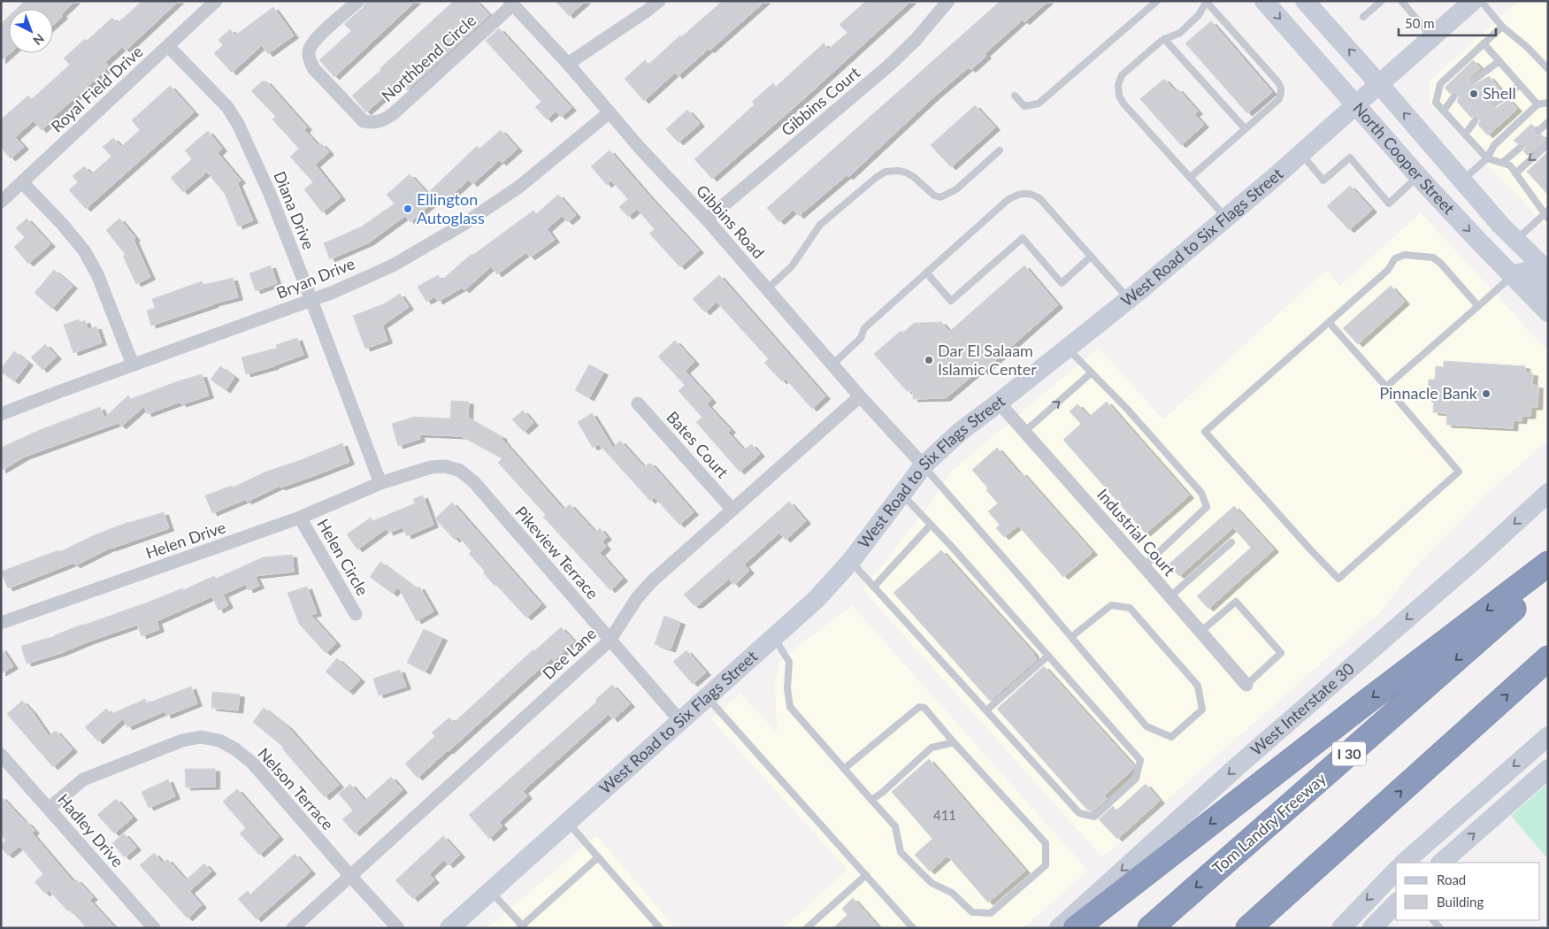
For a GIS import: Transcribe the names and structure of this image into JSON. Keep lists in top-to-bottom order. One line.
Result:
{"streets":{"highway":["I 30","Tom Landry Freeway"],"main road":["North Cooper Street","West Road to Six Flags Street","West Interstate 30"],"street":["Northbend Circle","Royal Field Drive","Gibbins Court","Diana Drive","Gibbins Road","Bryan Drive","Bates Court","Industrial Court","Helen Drive","Pikeview Terrace","Helen Circle","Dee Lane","Nelson Terrace","Hadley Drive"]},"crossings":[["Northbend Circle","Gibbins Road"],["Royal Field Drive","Diana Drive"],["Gibbins Court","Gibbins Road"],["North Cooper Street","West Road to Six Flags Street"],["Diana Drive","Bryan Drive"],["Diana Drive","Helen Drive"],["Diana Drive","Pikeview Terrace"],["Gibbins Road","West Road to Six Flags Street"],["Gibbins Road","Bryan Drive"],["Gibbins Road","Dee Lane"],["West Road to Six Flags Street","Industrial Court"],["West Road to Six Flags Street","Pikeview Terrace"],["Bates Court","Dee Lane"],["Helen Drive","Pikeview Terrace"],["Helen Drive","Helen Circle"],["Pikeview Terrace","Dee Lane"],["Dee Lane","Nelson Terrace"],["Nelson Terrace","Hadley Drive"]],"one_way":["West Interstate 30"],"places":["Shell","Ellington Autoglass","Dar El Salaam Islamic Center","Pinnacle Bank"],"house_numbers":["411"],"legend":["Road","Building"],"scale_bar":"50 m","north":"bottom right"}
